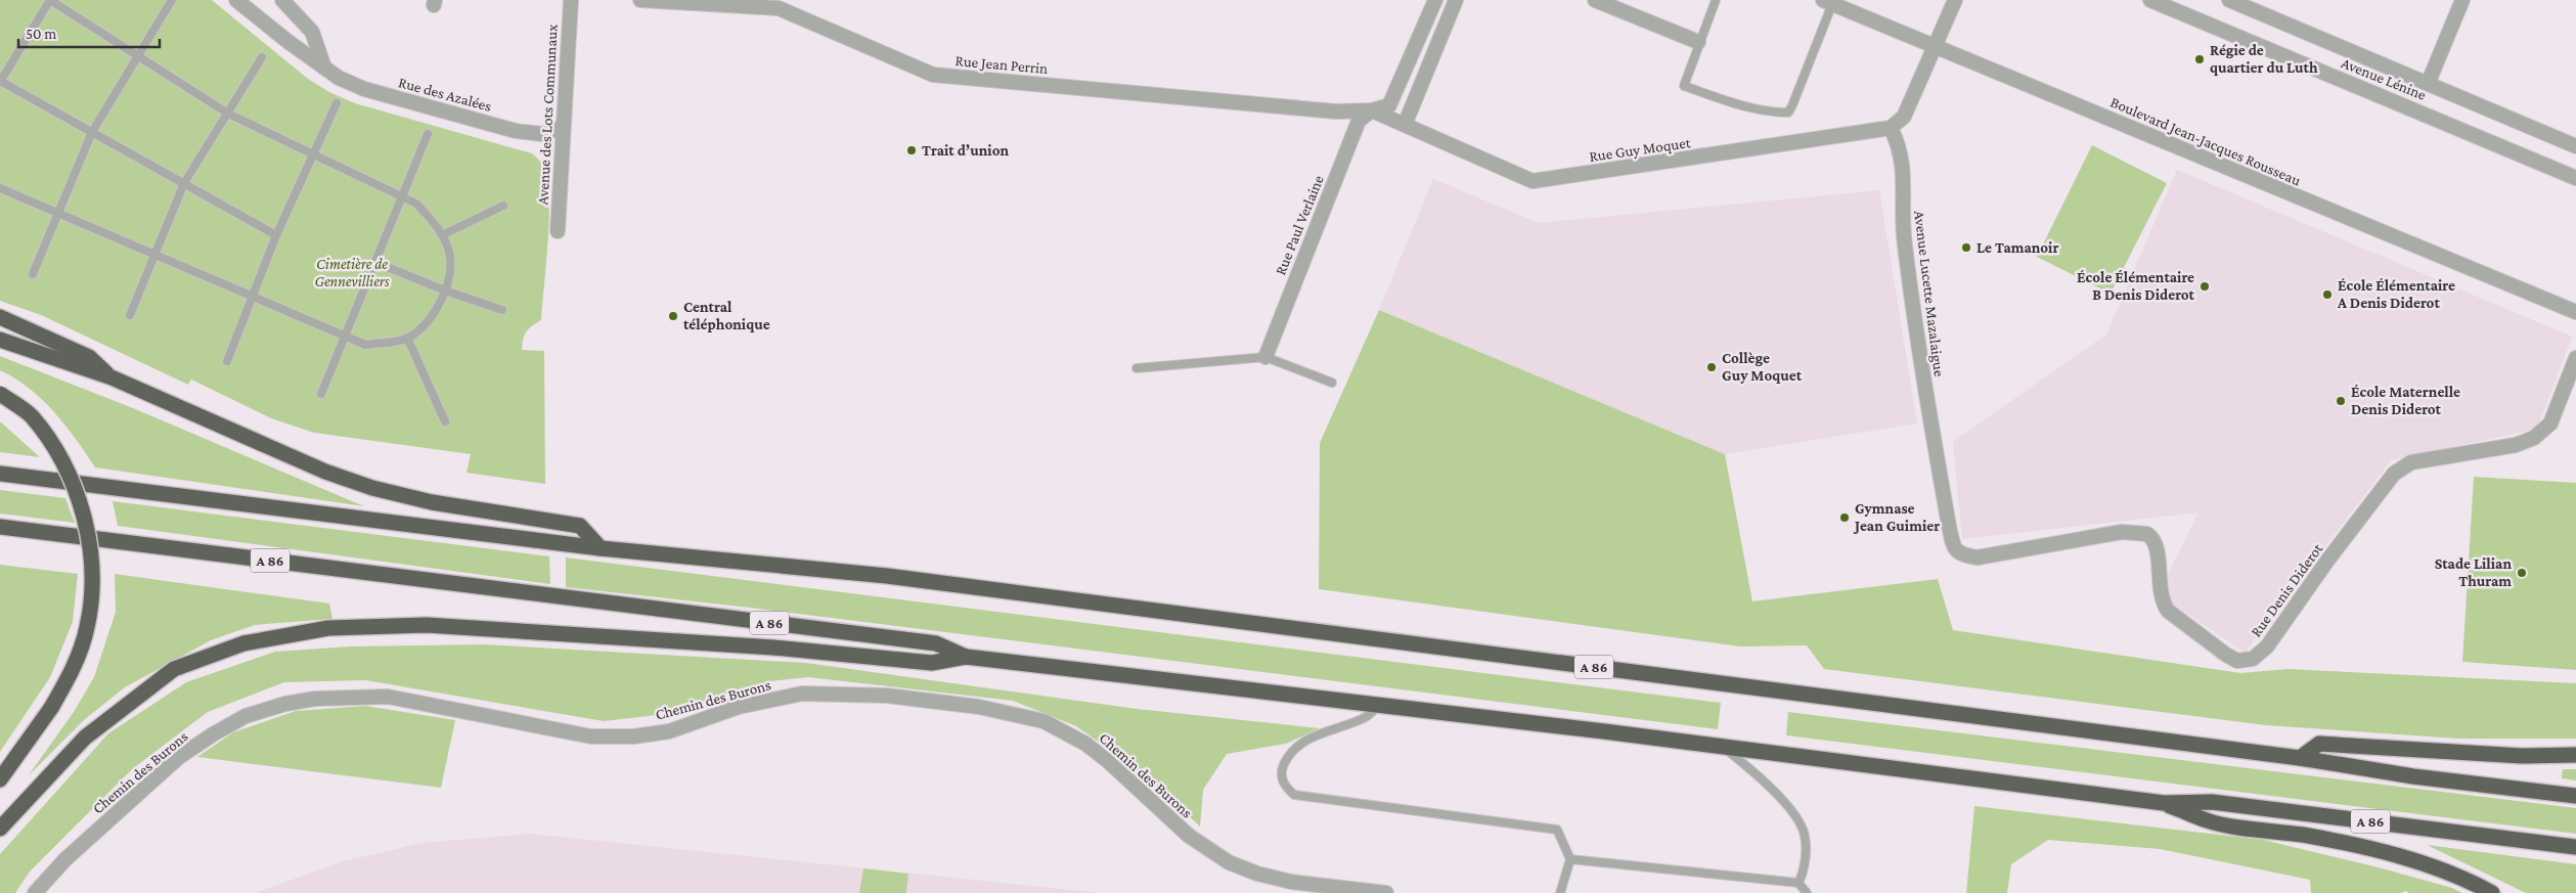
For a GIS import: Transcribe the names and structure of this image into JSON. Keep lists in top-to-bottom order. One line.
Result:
{"streets":{"highway":["A 86"],"street":["Rue Jean Perrin","Avenue Lénine","Rue des Azalées","Avenue des Lots Communaux","Boulevard Jean-Jacques Rousseau","Rue Guy Moquet","Rue Paul Verlaine","Avenue Lucette Mazalaigue","Rue Denis Diderot","Chemin des Burons"]},"crossings":[["Rue Jean Perrin","Rue Paul Verlaine"],["Rue des Azalées","Avenue des Lots Communaux"],["Rue Guy Moquet","Avenue Lucette Mazalaigue"],["Avenue Lucette Mazalaigue","Rue Denis Diderot"]],"parks":["Cimetière de Gennevilliers"],"places":["Régie de quartier du Luth","Trait d’union","Le Tamanoir","École Élémentaire B Denis Diderot","École Élémentaire A Denis Diderot","Central téléphonique","Collège Guy Moquet","École Maternelle Denis Diderot","Gymnase Jean Guimier","Stade Lilian Thuram"],"scale_bar":"50 m"}
